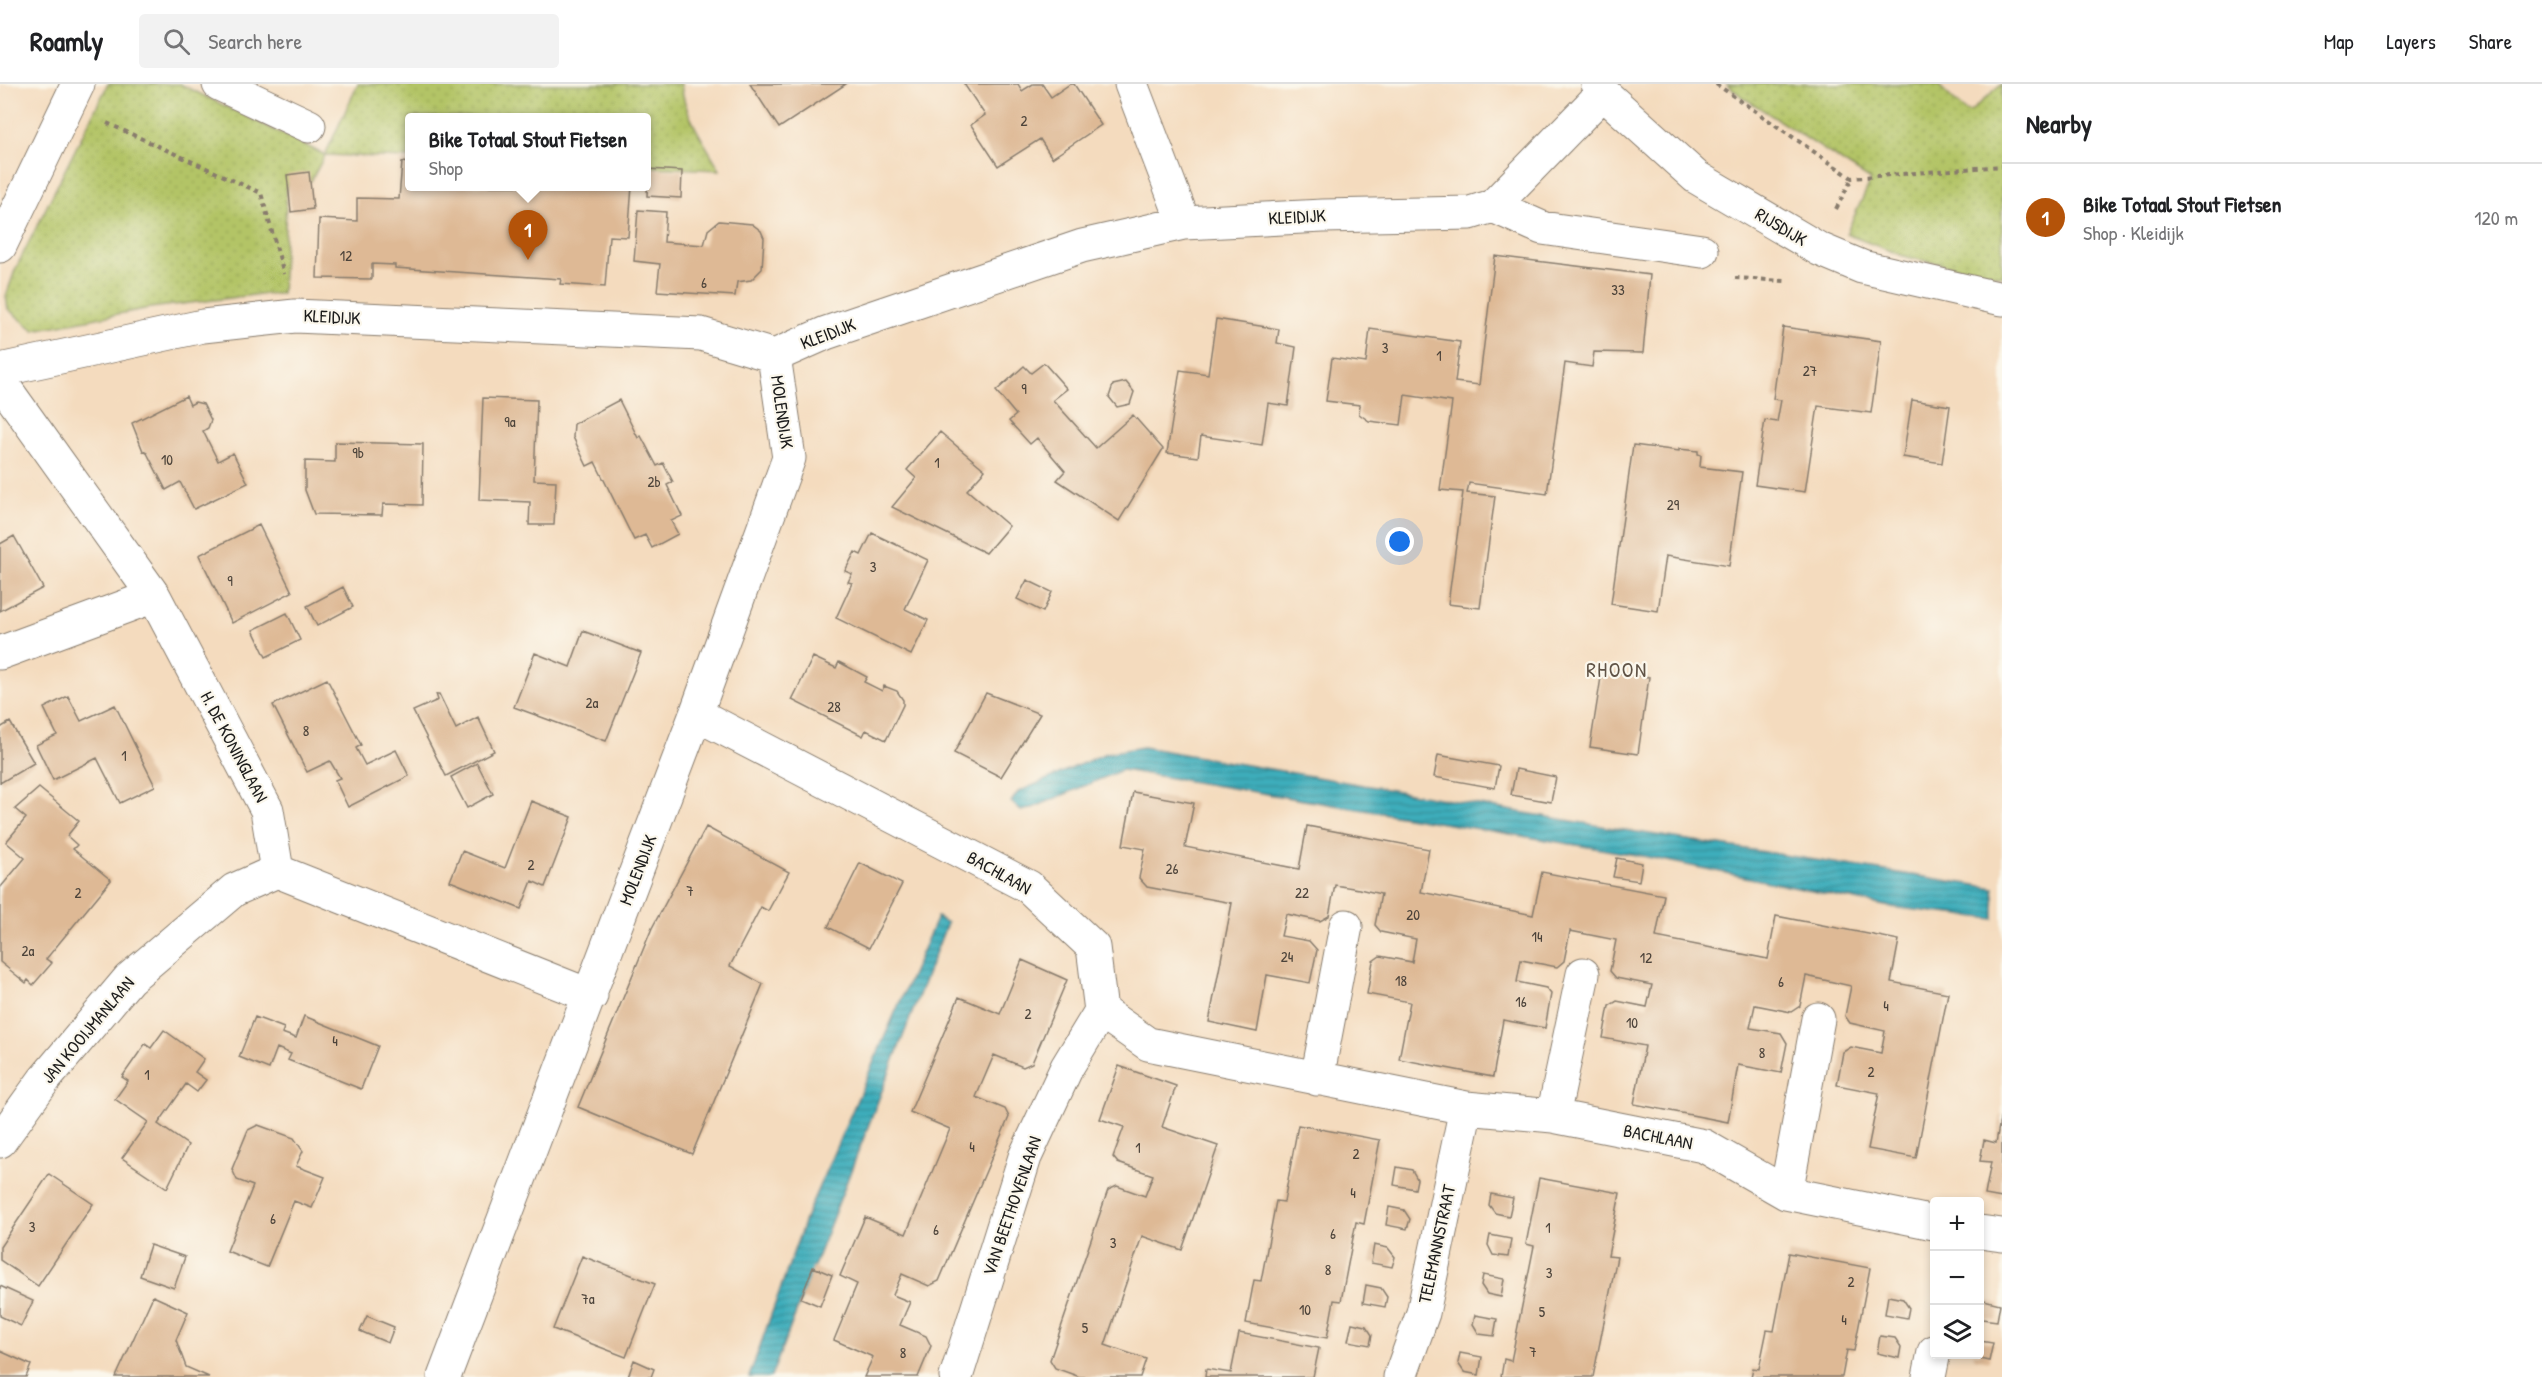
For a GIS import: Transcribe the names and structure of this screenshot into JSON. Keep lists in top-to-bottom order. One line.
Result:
{"streets":{"street":["KLEIDIJK","RIJSDIJK","MOLENDIJK","H. DE KONINGLAAN","BACHLAAN","JAN KOOIJMANLAAN","VAN BEETHOVENLAAN","TELEMANNSTRAAT"]},"crossings":[["KLEIDIJK","MOLENDIJK"],["MOLENDIJK","BACHLAAN"],["H. DE KONINGLAAN","JAN KOOIJMANLAAN"],["BACHLAAN","VAN BEETHOVENLAAN"],["BACHLAAN","TELEMANNSTRAAT"]],"districts":["RHOON"],"house_numbers":["2","12","6","33","3","1","27","9","9a","9b","10","1","2b","29","3","9","2a","28","8","1","2","26","7","2","22","20","14","2a","24","12","18","6","16","4","2","10","4","8","2","1","4","1","2","4","6","3","1","6","6","3","8","3","2","7a","10","5","4","5","7","8"],"page":{"header":"Roamly","search":"Search here","nav":["Map","Layers","Share"],"heading":"Nearby","popup":["Bike Totaal Stout Fietsen","Shop"],"list":[{"mark":"1","name":"Bike Totaal Stout Fietsen","note":"Shop · Kleidijk","value":"120 m"}],"pins":"1","map_buttons":["+","−"]}}
